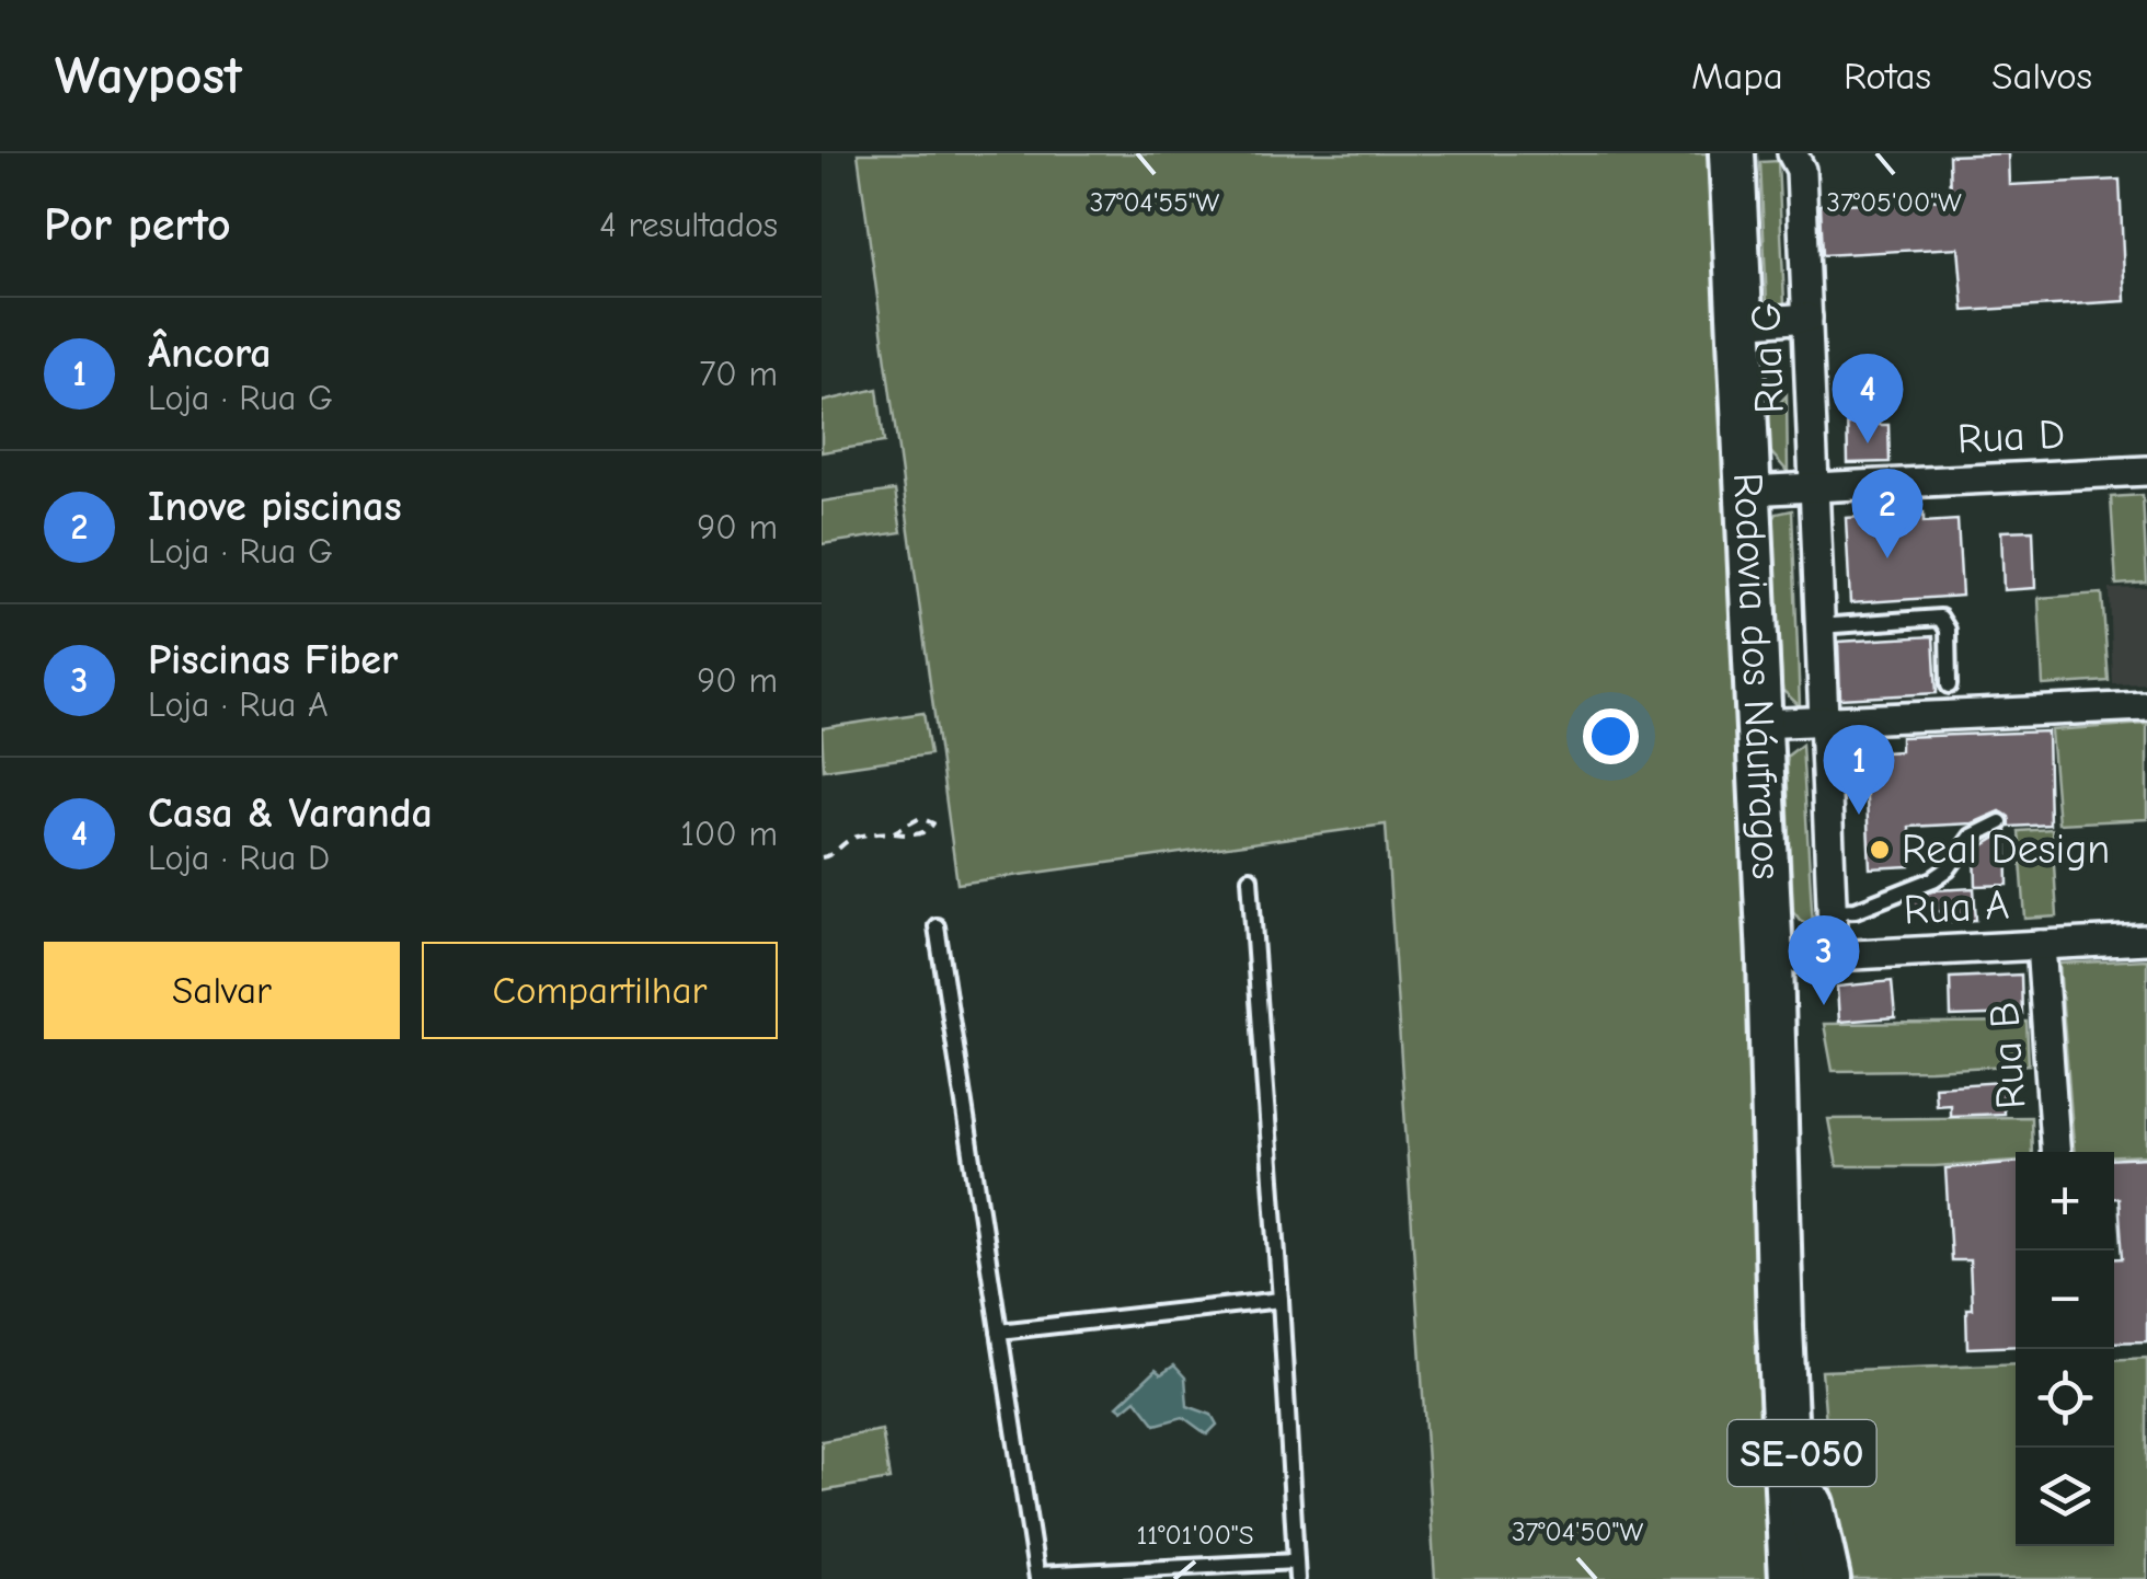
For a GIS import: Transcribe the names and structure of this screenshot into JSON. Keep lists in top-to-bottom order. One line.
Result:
{"streets":{"main road":["Rodovia dos Náufragos","SE-050"],"street":["Rua G","Rua D","Rua A","Rua B"]},"crossings":[["Rua G","Rua D"],["Rua G","Rua A"],["Rua D","Rodovia dos Náufragos"],["Rodovia dos Náufragos","Rua A"],["Rodovia dos Náufragos","SE-050"],["Rua A","Rua B"]],"places":["Real Design"],"page":{"header":"Waypost","nav":["Mapa","Rotas","Salvos"],"heading":["Por perto","4 resultados"],"list":[{"mark":"1","name":"Âncora","note":"Loja · Rua G","value":"70 m"},{"mark":"2","name":"Inove piscinas","note":"Loja · Rua G","value":"90 m"},{"mark":"3","name":"Piscinas Fiber","note":"Loja · Rua A","value":"90 m"},{"mark":"4","name":"Casa & Varanda","note":"Loja · Rua D","value":"100 m"}],"pins":["4","2","1","3"],"buttons":["Salvar","Compartilhar"],"map_buttons":["+","−"]},"coordinates":["37°04'55\"W","37°05'00\"W","37°04'50\"W","11°01'00\"S"]}
